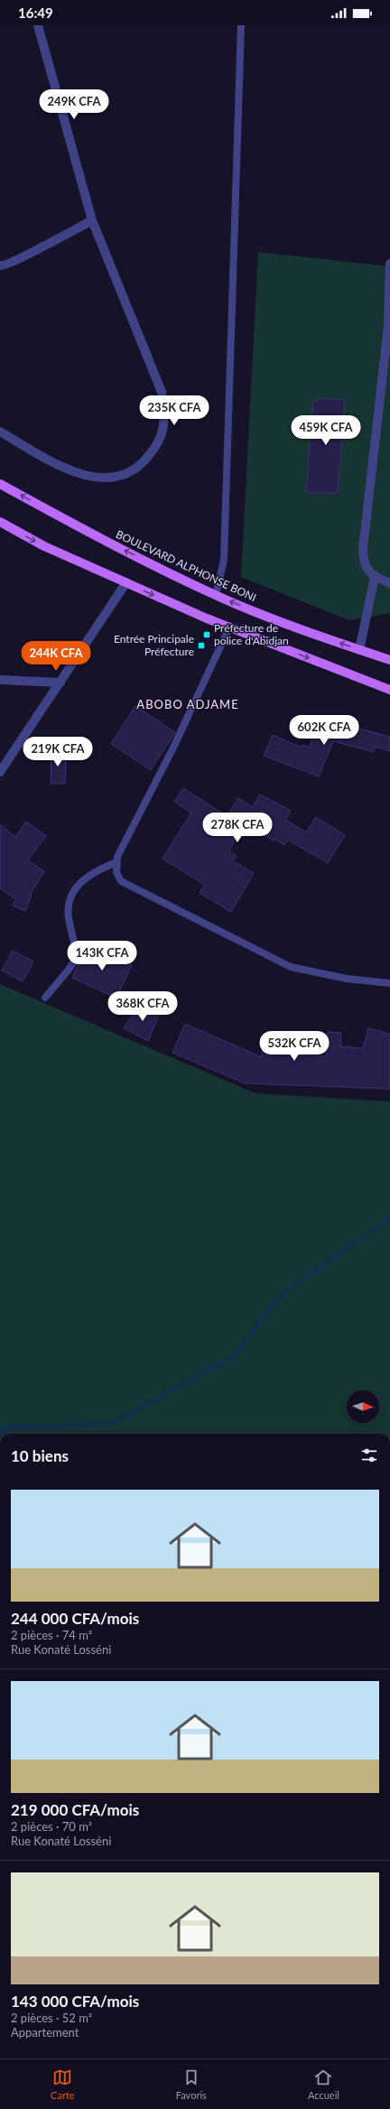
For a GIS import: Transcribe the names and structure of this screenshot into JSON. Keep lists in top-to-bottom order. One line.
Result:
{"streets":{"main road":["BOULEVARD ALPHONSE BONI"]},"districts":["ABOBO ADJAME"],"places":{"transit":["Préfecture de police d'Abidjan","Entrée Principale Préfecture"]},"north":"right","page":{"status":"16:49","price":["249K CFA","235K CFA","459K CFA","244K CFA","602K CFA","219K CFA","278K CFA","143K CFA","368K CFA","532K CFA"],"heading":"10 biens","list":[{"name":"244 000 CFA/mois","note":"2 pièces · 74 m² · Rue Konaté Losséni"},{"name":"219 000 CFA/mois","note":"2 pièces · 70 m² · Rue Konaté Losséni"},{"name":"143 000 CFA/mois","note":"2 pièces · 52 m² · Appartement"}],"tabs":["Carte","Favoris","Accueil"]}}
